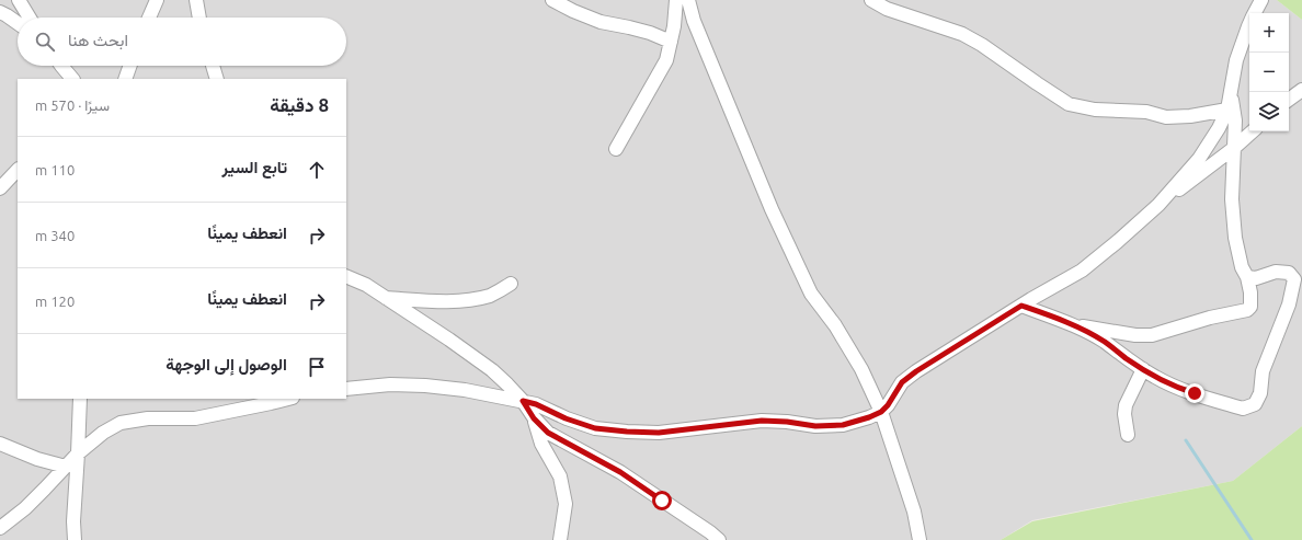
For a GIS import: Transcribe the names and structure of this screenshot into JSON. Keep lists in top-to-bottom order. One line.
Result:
{"page":{"map_buttons":["+","−"],"search":"ابحث هنا","heading":["8 دقيقة","سيرًا · 570 m"],"list":[["تابع السير","110 m"],["انعطف يمينًا","340 m"],["انعطف يمينًا","120 m"],"الوصول إلى الوجهة"]}}
